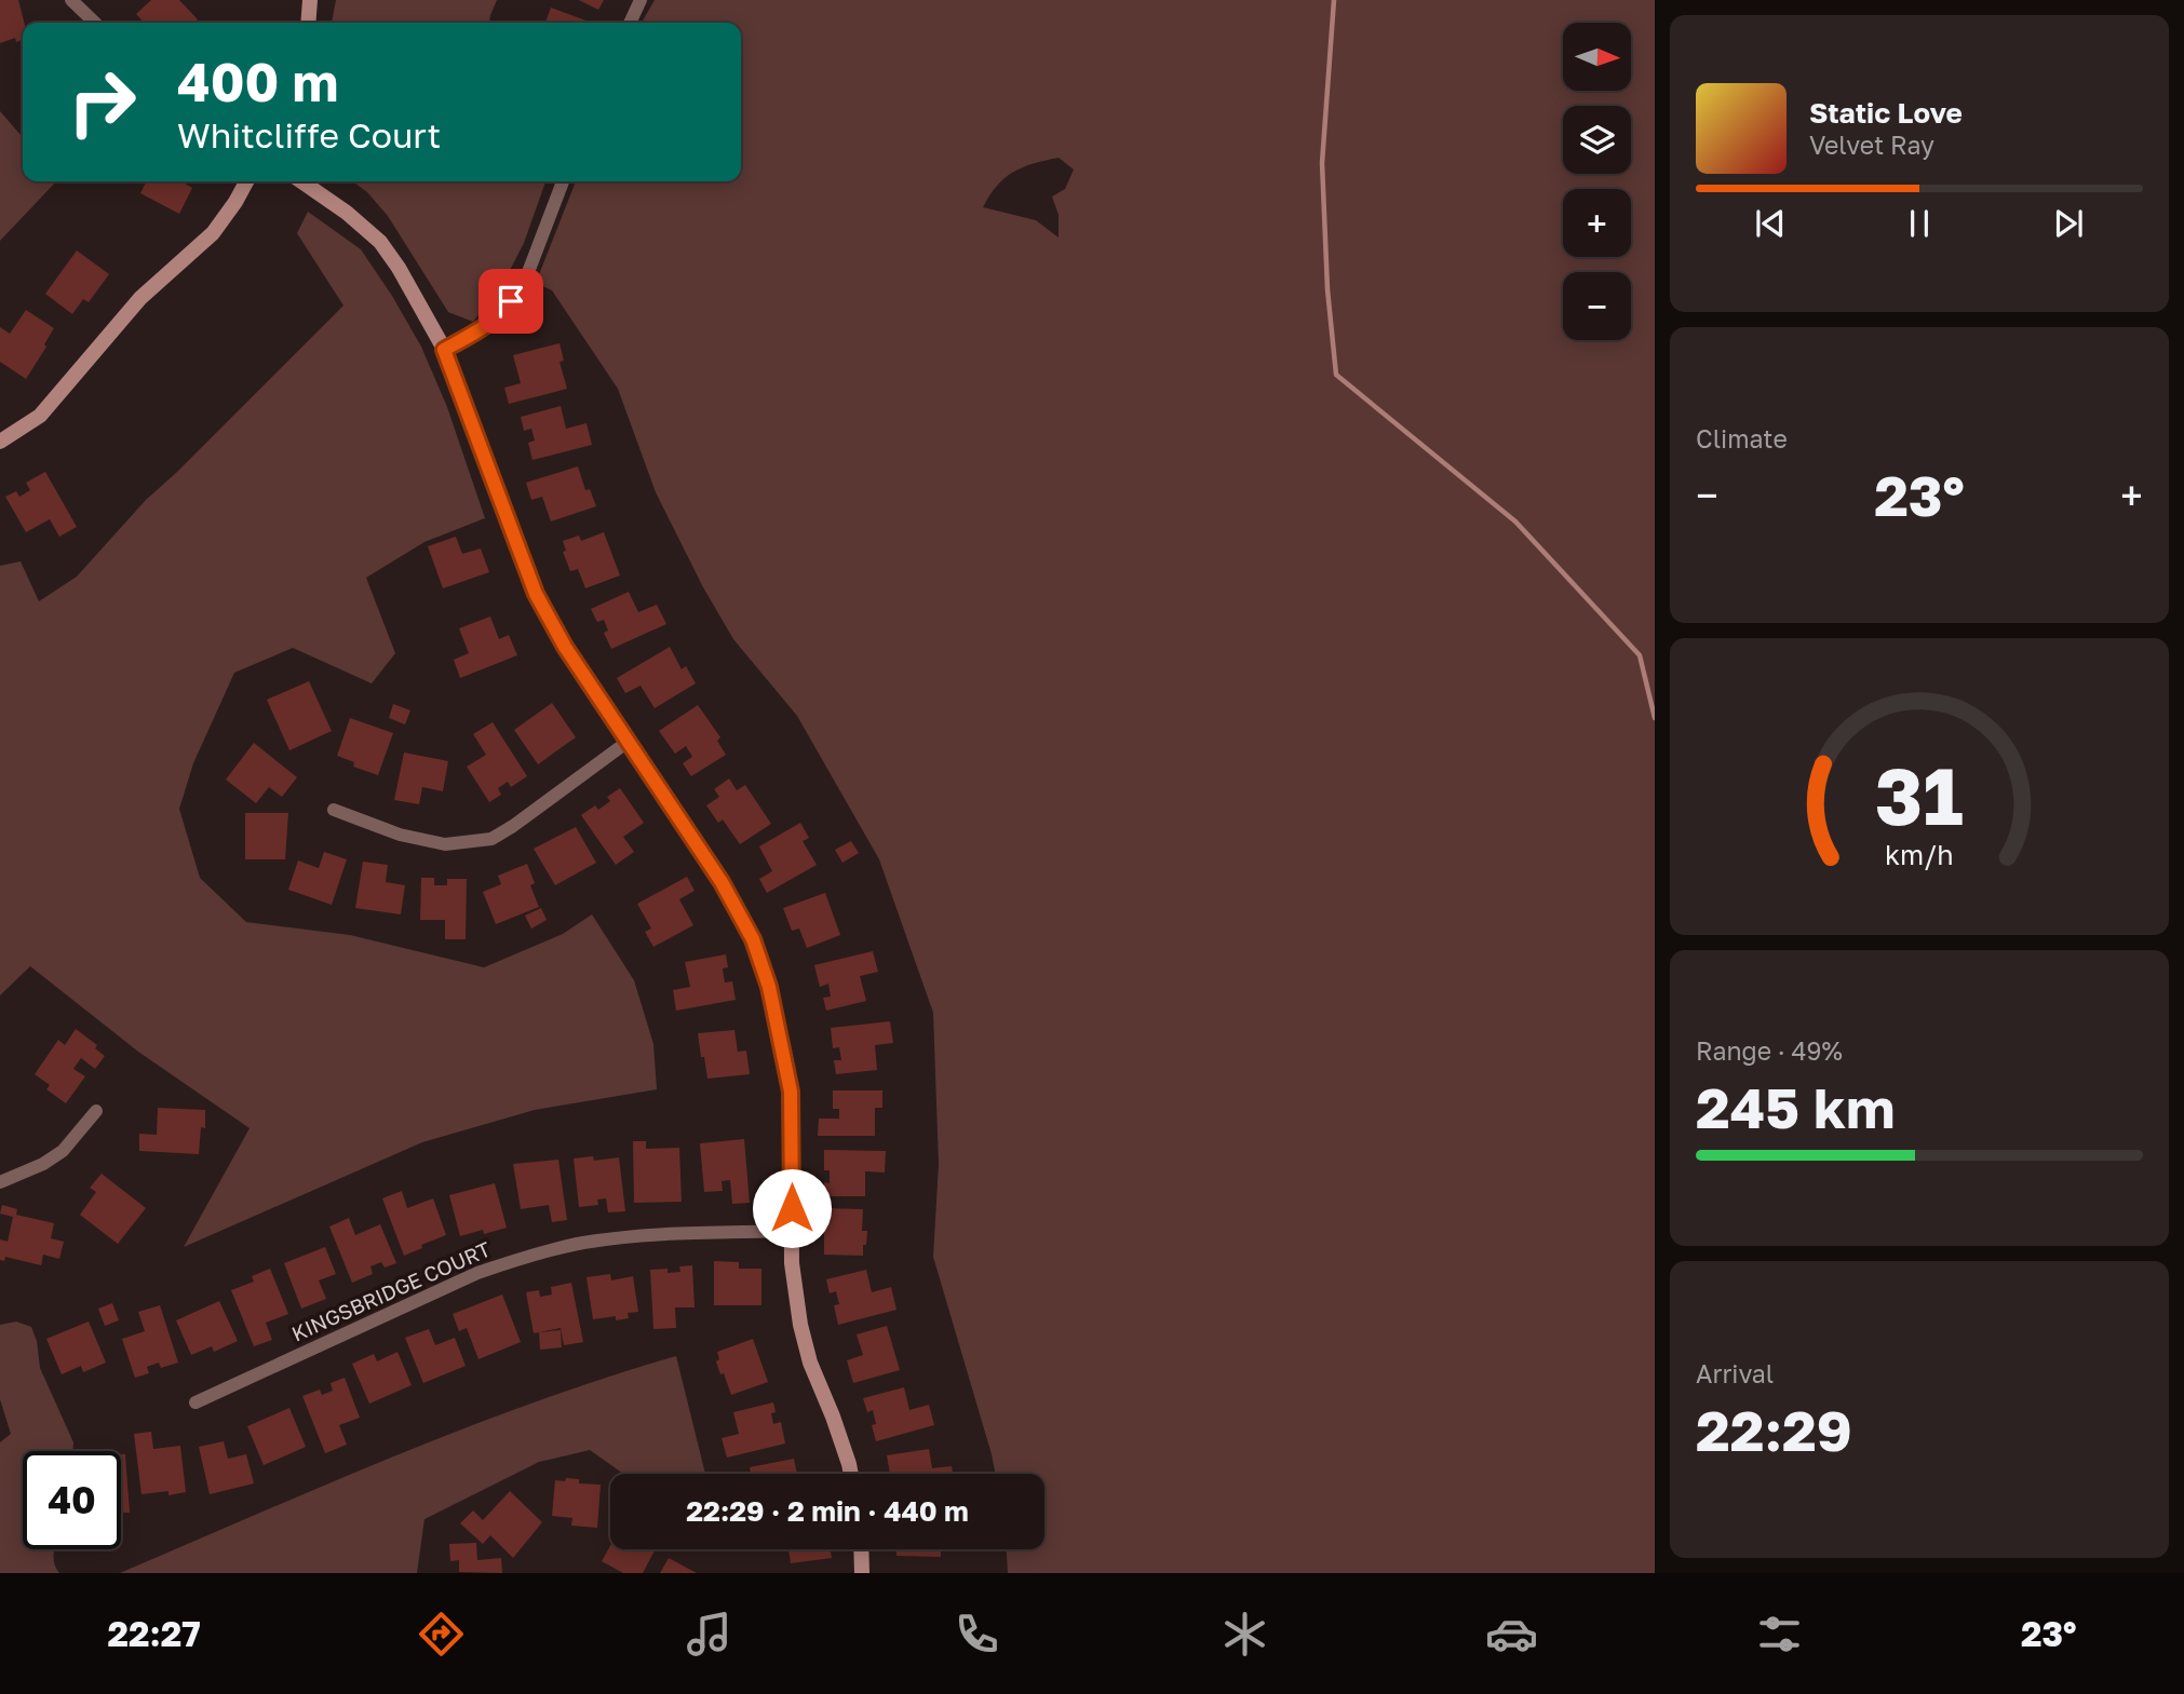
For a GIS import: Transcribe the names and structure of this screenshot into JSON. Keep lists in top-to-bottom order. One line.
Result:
{"streets":{"street":["KINGSBRIDGE COURT"]},"north":"right","page":{"map_buttons":["+","−"],"turn":["400 m","Whitcliffe Court"],"song":["Static Love","Velvet Ray"],"tile":["Climate",["Range · 49%","245 km"],["Arrival","22:29"]],"heat":["−","23°","+"],"limit":"40","trip":"22:29 · 2 min · 440 m","tabs":["22:27","23°"],"gauge":["31","km/h"]}}
